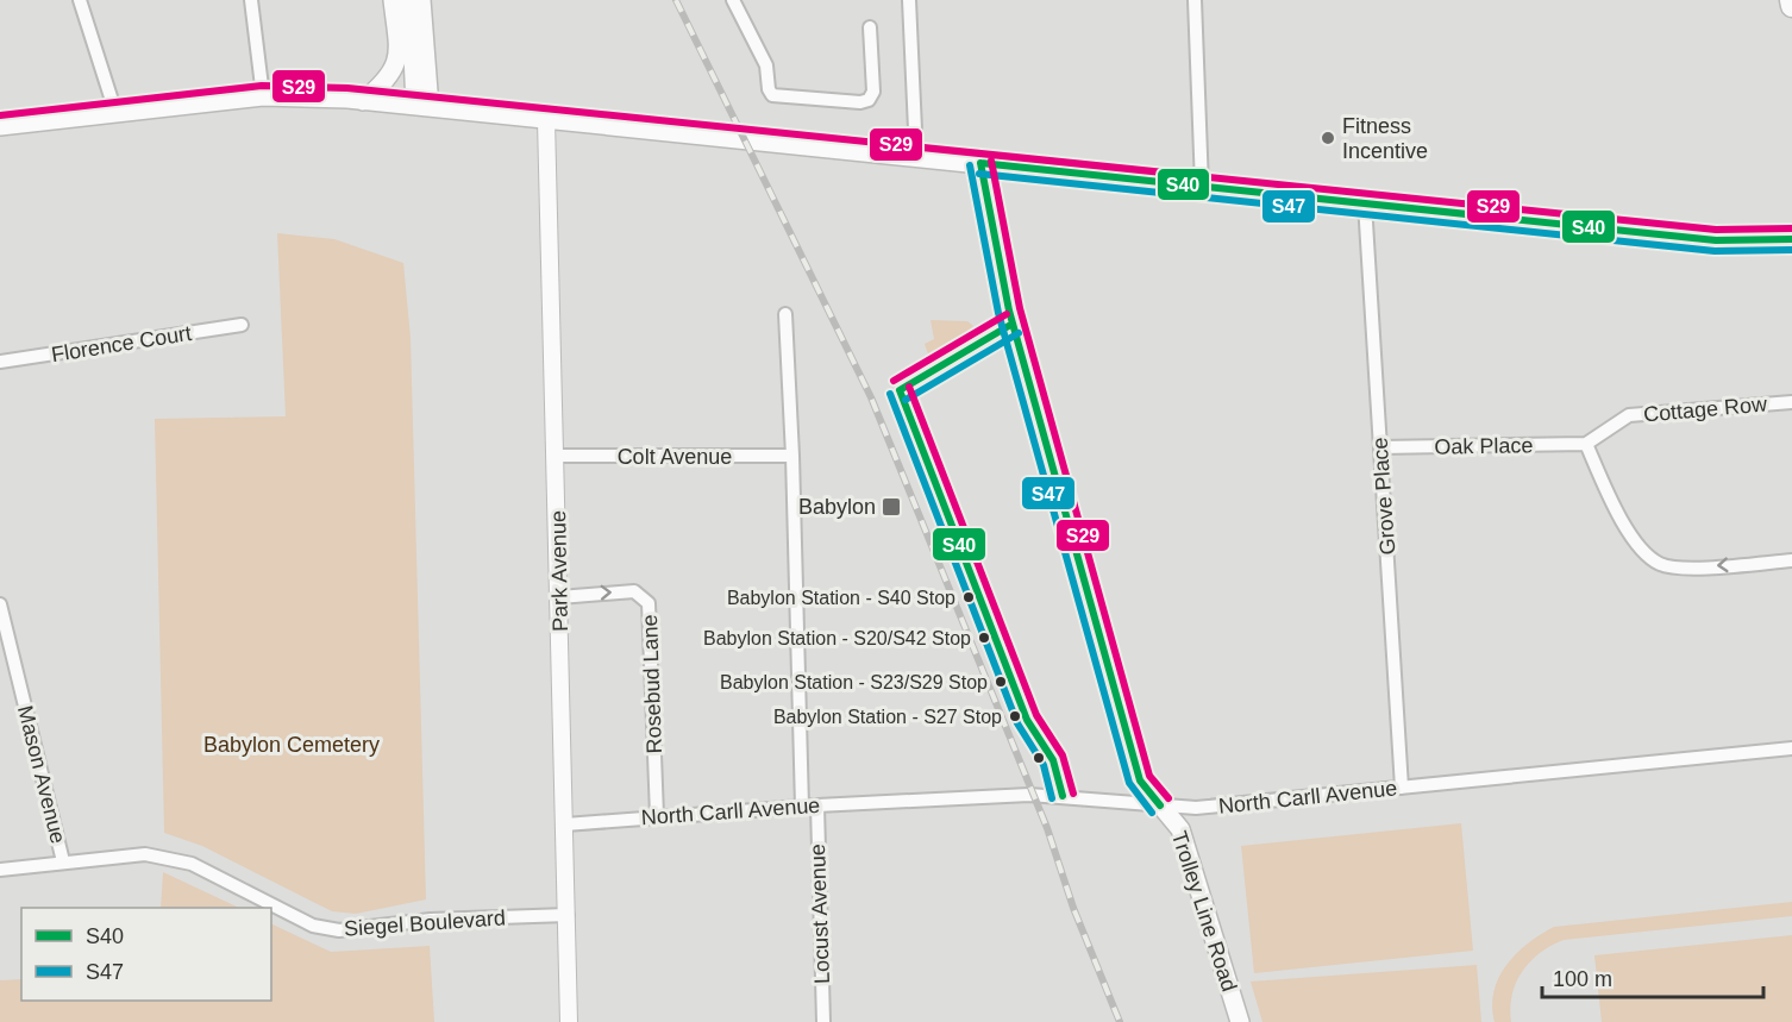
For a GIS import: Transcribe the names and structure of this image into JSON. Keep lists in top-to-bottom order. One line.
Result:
{"streets":{"main road":["Trolley Line Road"],"street":["Florence Court","Cottage Row","Oak Place","Colt Avenue","Grove Place","Park Avenue","Rosebud Lane","Mason Avenue","North Carll Avenue","Locust Avenue","Siegel Boulevard"]},"crossings":[["Cottage Row","Oak Place"],["Oak Place","Grove Place"],["Colt Avenue","Park Avenue"],["Grove Place","North Carll Avenue"],["Park Avenue","Rosebud Lane"],["Park Avenue","North Carll Avenue"],["Park Avenue","Siegel Boulevard"],["Rosebud Lane","North Carll Avenue"],["Mason Avenue","Siegel Boulevard"],["North Carll Avenue","Trolley Line Road"],["North Carll Avenue","Locust Avenue"]],"parks":["Babylon Cemetery"],"places":{"other":["Fitness Incentive","Babylon Station - S40 Stop","Babylon Station - S20/S42 Stop","Babylon Station - S23/S29 Stop","Babylon Station - S27 Stop"],"transit":["Babylon"]},"lines":["transit line S29","transit line S40","transit line S47"],"legend":["S40","S47"],"scale_bar":"100 m"}
